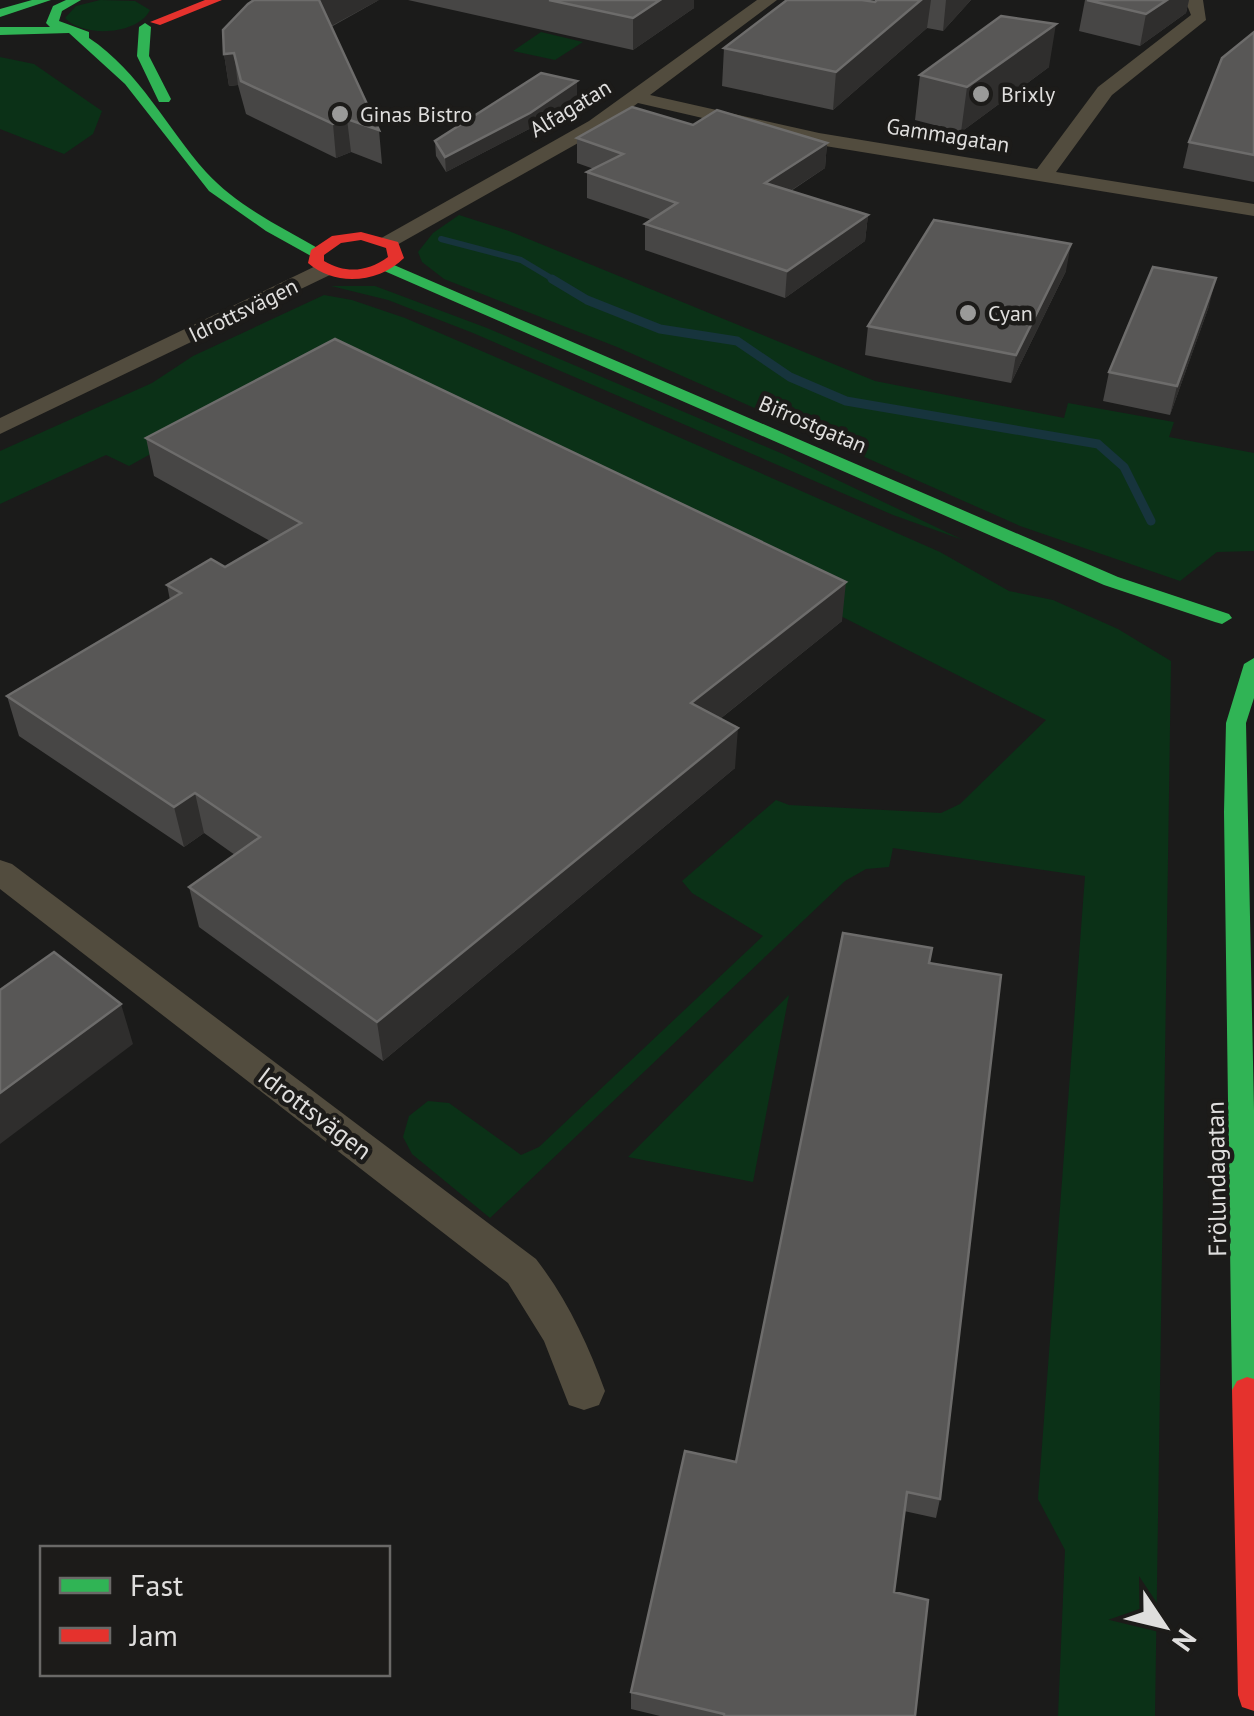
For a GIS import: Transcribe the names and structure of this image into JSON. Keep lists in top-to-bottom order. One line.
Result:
{"streets":{"main road":["Bifrostgatan","Frölundagatan"],"street":["Alfagatan","Gammagatan","Idrottsvägen"]},"crossings":[["Alfagatan","Gammagatan"],["Idrottsvägen","Bifrostgatan"],["Bifrostgatan","Frölundagatan"]],"places":["Brixly","Ginas Bistro","Cyan"],"legend":["Fast","Jam"],"north":"bottom right"}
